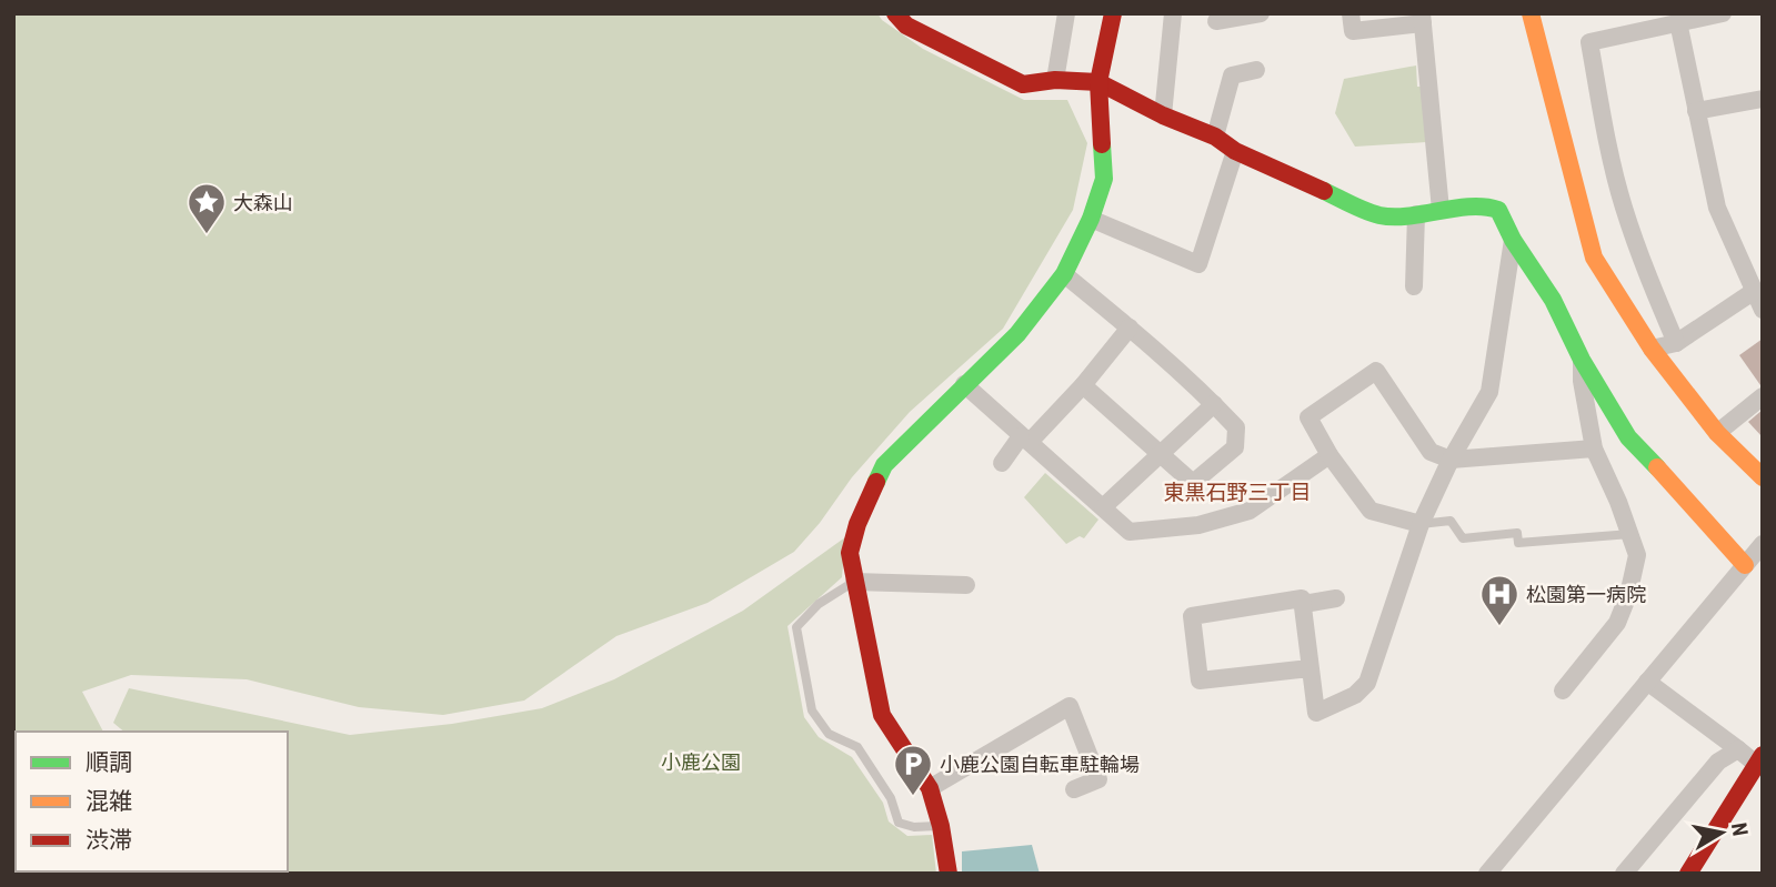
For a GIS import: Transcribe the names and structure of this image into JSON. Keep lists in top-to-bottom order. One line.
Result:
{"districts":["東黒石野三丁目"],"parks":["小鹿公園"],"places":{"place":["大森山"],"hospital":["松園第一病院"],"parking":["小鹿公園自転車駐輪場"]},"legend":["順調","混雑","渋滞"],"north":"right"}
